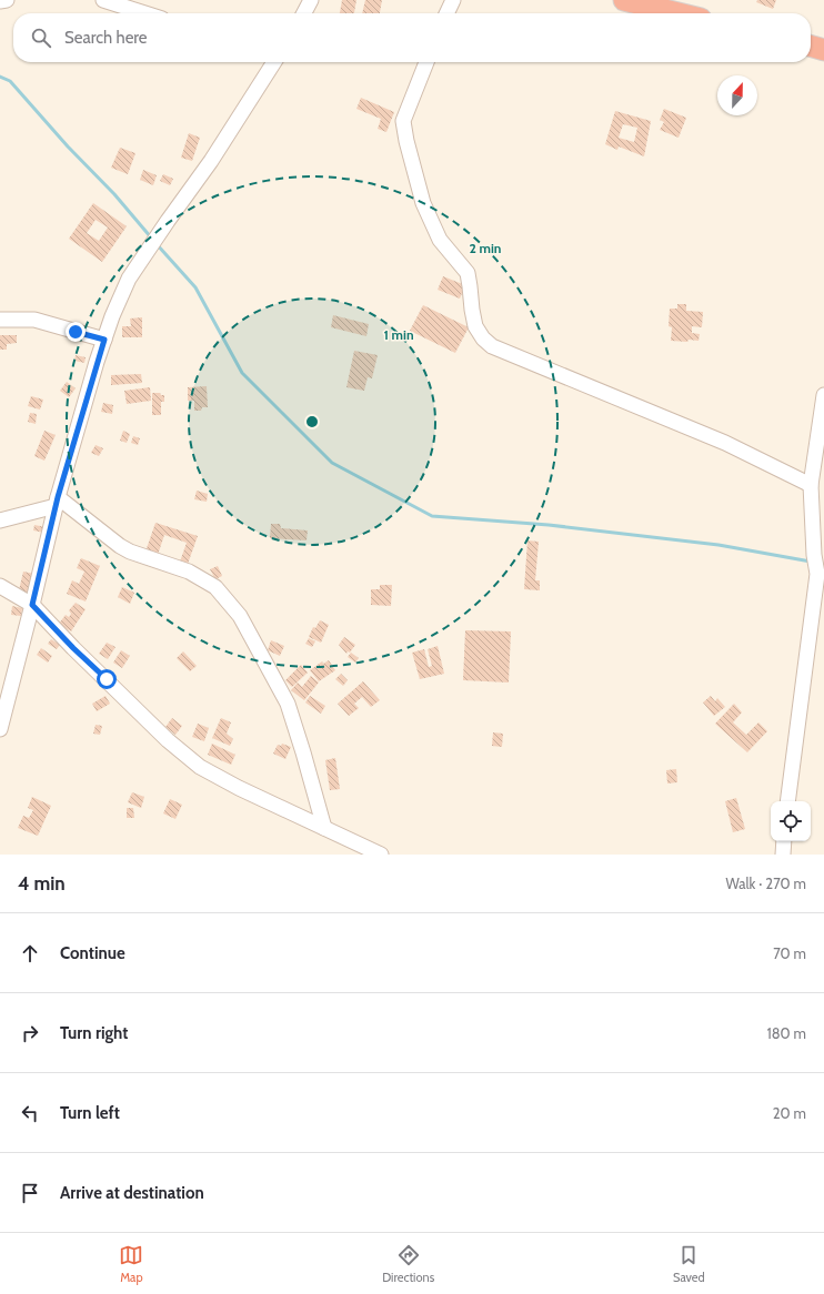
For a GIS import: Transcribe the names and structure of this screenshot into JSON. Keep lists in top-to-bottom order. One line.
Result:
{"north":"top","page":{"search":"Search here","heading":["4 min","Walk · 270 m"],"list":[["Continue","70 m"],["Turn right","180 m"],["Turn left","20 m"],"Arrive at destination"],"nav":["Map","Directions","Saved"]},"rings":["2 min","1 min"]}
